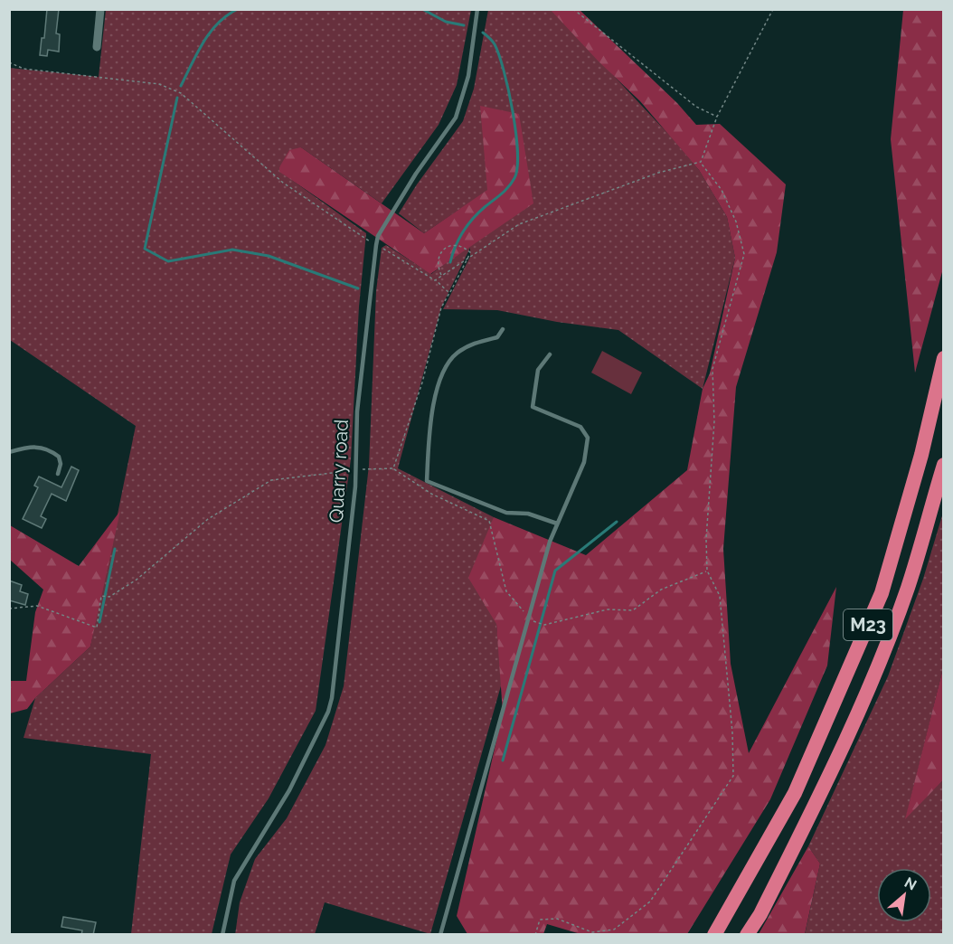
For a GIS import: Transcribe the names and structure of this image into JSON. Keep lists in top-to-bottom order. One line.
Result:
{"streets":{"highway":["M23"],"lane":["Quarry road"]},"north":"top right"}
